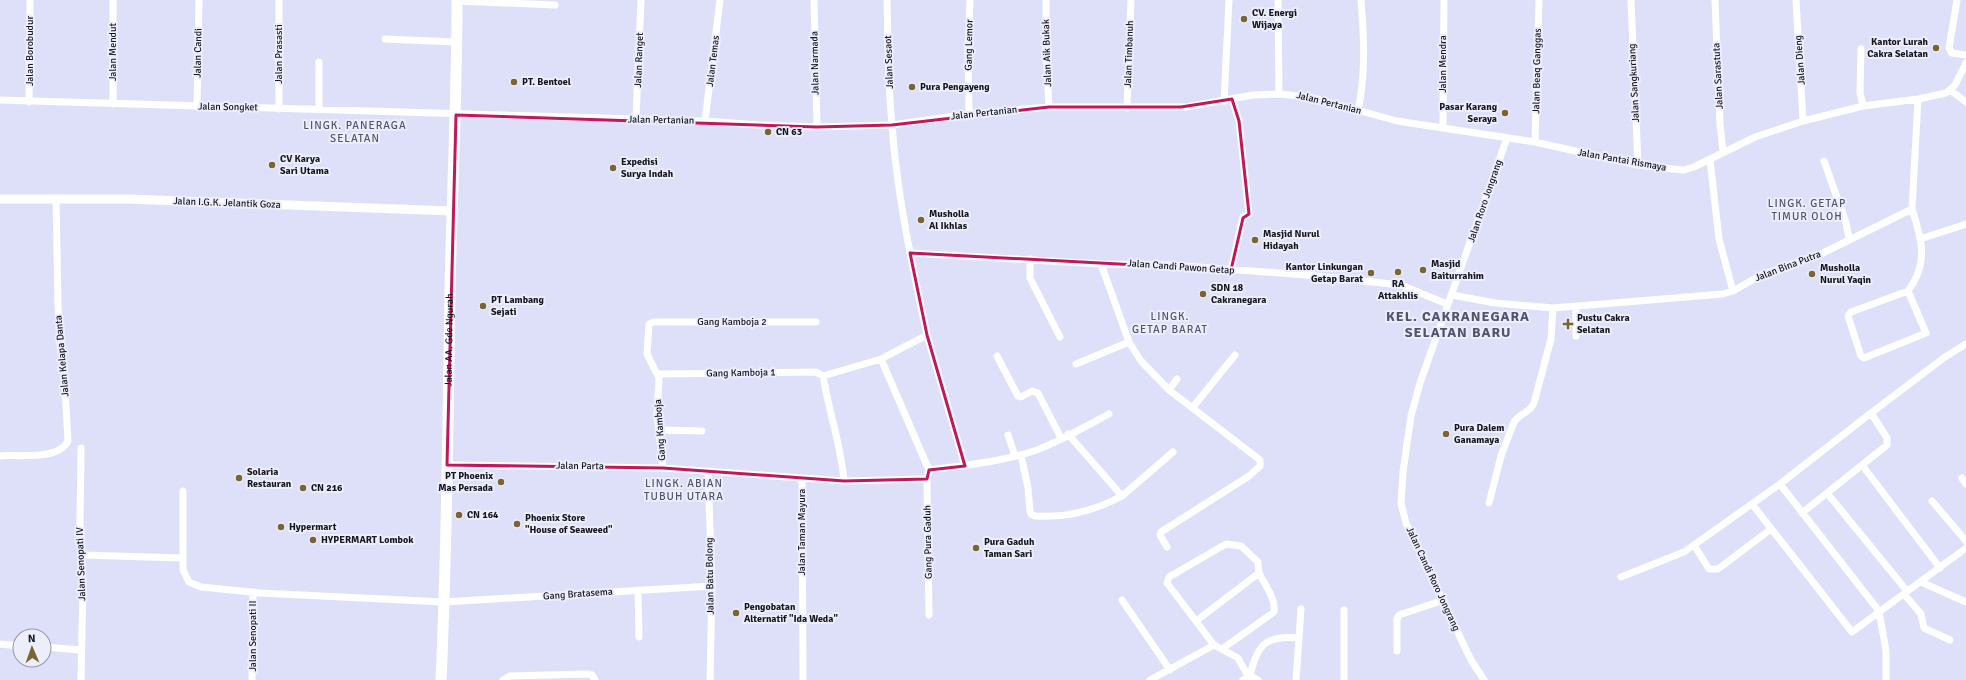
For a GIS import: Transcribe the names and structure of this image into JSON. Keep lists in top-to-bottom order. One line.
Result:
{"streets":{"main road":["Jalan AA. Gde Ngurah"],"street":["Gang Lemor","Jalan Borobudur","Jalan Mendut","Jalan Candi","Jalan Aik Bukak","Jalan Prasasti","Jalan Timbanuh","Jalan Ranget","Jalan Dieng","Jalan Temas","Jalan Sesaot","Jalan Narmada","Jalan Mendra","Jalan Beaq Ganggas","Jalan Sarastuta","Jalan Sangkuriang","Jalan Pertanian","Jalan Songket","Jalan Pantai Rismaya","Jalan Roro Jongrang","Jalan I.G.K. Jelantik Goza","Jalan Bina Putra","Jalan Candi Pawon Getap","Gang Kamboja 2","Jalan Kelapa Danta","Gang Kamboja 1","Gang Kamboja","Jalan Parta","Jalan Taman Mayura","Gang Pura Gaduh","Jalan Senopati IV","Jalan Batu Bolong","Jalan Candi Roro Jongrang","Gang Bratasema","Jalan Senopati II"]},"crossings":[["Gang Lemor","Jalan Pertanian"],["Jalan Borobudur","Jalan Songket"],["Jalan Mendut","Jalan Songket"],["Jalan Candi","Jalan Songket"],["Jalan Aik Bukak","Jalan Pertanian"],["Jalan Prasasti","Jalan Songket"],["Jalan Timbanuh","Jalan Pertanian"],["Jalan Ranget","Jalan Pertanian"],["Jalan Dieng","Jalan Pantai Rismaya"],["Jalan Temas","Jalan Pertanian"],["Jalan Sesaot","Jalan Pertanian"],["Jalan Sesaot","Jalan Candi Pawon Getap"],["Jalan Narmada","Jalan Pertanian"],["Jalan Mendra","Jalan Pertanian"],["Jalan Beaq Ganggas","Jalan Pantai Rismaya"],["Jalan Sarastuta","Jalan Pantai Rismaya"],["Jalan Sangkuriang","Jalan Pantai Rismaya"],["Jalan Pertanian","Jalan Songket"],["Jalan Pertanian","Jalan Pantai Rismaya"],["Jalan Pertanian","Jalan Roro Jongrang"],["Jalan Pertanian","Jalan AA. Gde Ngurah"],["Jalan Songket","Jalan AA. Gde Ngurah"],["Jalan Pantai Rismaya","Jalan Roro Jongrang"],["Jalan Roro Jongrang","Jalan Bina Putra"],["Jalan Roro Jongrang","Jalan Candi Pawon Getap"],["Jalan Roro Jongrang","Jalan Candi Roro Jongrang"],["Jalan I.G.K. Jelantik Goza","Jalan AA. Gde Ngurah"],["Jalan I.G.K. Jelantik Goza","Jalan Kelapa Danta"],["Gang Kamboja 2","Gang Kamboja 1"],["Gang Kamboja 2","Gang Kamboja"],["Jalan AA. Gde Ngurah","Jalan Parta"],["Jalan AA. Gde Ngurah","Gang Bratasema"],["Gang Kamboja 1","Gang Kamboja"],["Gang Kamboja","Jalan Parta"],["Jalan Parta","Jalan Taman Mayura"],["Jalan Parta","Jalan Batu Bolong"],["Jalan Taman Mayura","Jalan Batu Bolong"],["Jalan Batu Bolong","Gang Bratasema"],["Gang Bratasema","Jalan Senopati II"]],"districts":["LINGK. PANERAGA SELATAN","LINGK. GETAP TIMUR OLOH","LINGK. GETAP BARAT","KEL. CAKRANEGARA SELATAN BARU","LINGK. ABIAN TUBUH UTARA"],"places":{"other":["CV. Energi Wijaya","Kantor Lurah Cakra Selatan","PT. Bentoel","Pura Pengayeng","Pasar Karang Seraya","CN 63","CV Karya Sari Utama","Expedisi Surya Indah","Musholla Al Ikhlas","Masjid Nurul Hidayah","Masjid Baiturrahim","RA Attakhlis","Kantor Linkungan Getap Barat","Musholla Nurul Yaqin","SDN 18 Cakranegara","PT Lambang Sejati","Pura Dalem Ganamaya","Solaria Restauran","PT Phoenix Mas Persada","CN 216","CN 164","Phoenix Store \"House of Seaweed\"","Hypermart","HYPERMART Lombok","Pura Gaduh Taman Sari","Pengobatan Alternatif \"Ida Weda\""],"health":["Pustu Cakra Selatan"]},"north":"top"}
